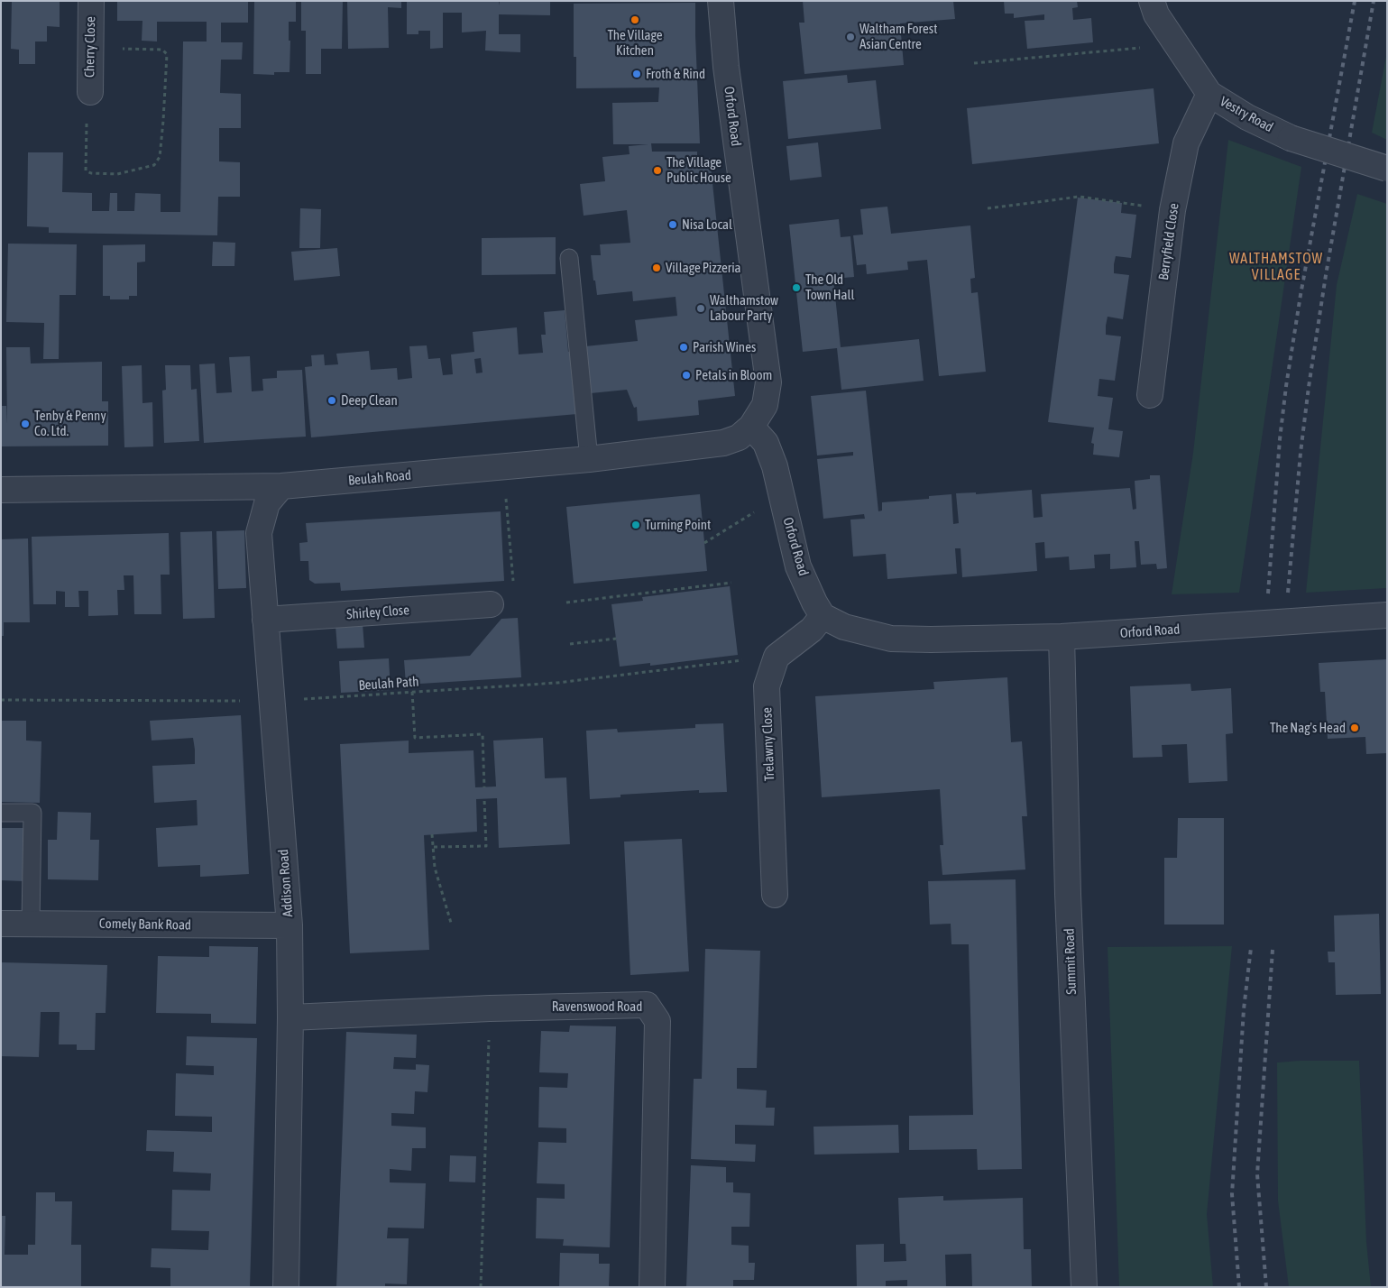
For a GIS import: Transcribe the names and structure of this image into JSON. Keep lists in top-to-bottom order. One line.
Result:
{"streets":{"street":["Cherry Close","Vestry Road","Orford Road","Berryfield Close","Beulah Road","Shirley Close","Trelawny Close","Addison Road","Comely Bank Road","Summit Road","Ravenswood Road"],"path":["Beulah Path"]},"crossings":[["Vestry Road","Berryfield Close"],["Orford Road","Beulah Road"],["Orford Road","Summit Road"],["Beulah Road","Addison Road"],["Shirley Close","Addison Road"],["Beulah Path","Trelawny Close"],["Beulah Path","Addison Road"],["Addison Road","Comely Bank Road"],["Addison Road","Ravenswood Road"]],"districts":["WALTHAMSTOW VILLAGE"],"places":["The Village Kitchen","Waltham Forest Asian Centre","Froth & Rind","The Village Public House","Nisa Local","Village Pizzeria","The Old Town Hall","Walthamstow Labour Party","Parish Wines","Petals in Bloom","Deep Clean","Tenby & Penny Co. Ltd.","Turning Point","The Nag's Head"]}
